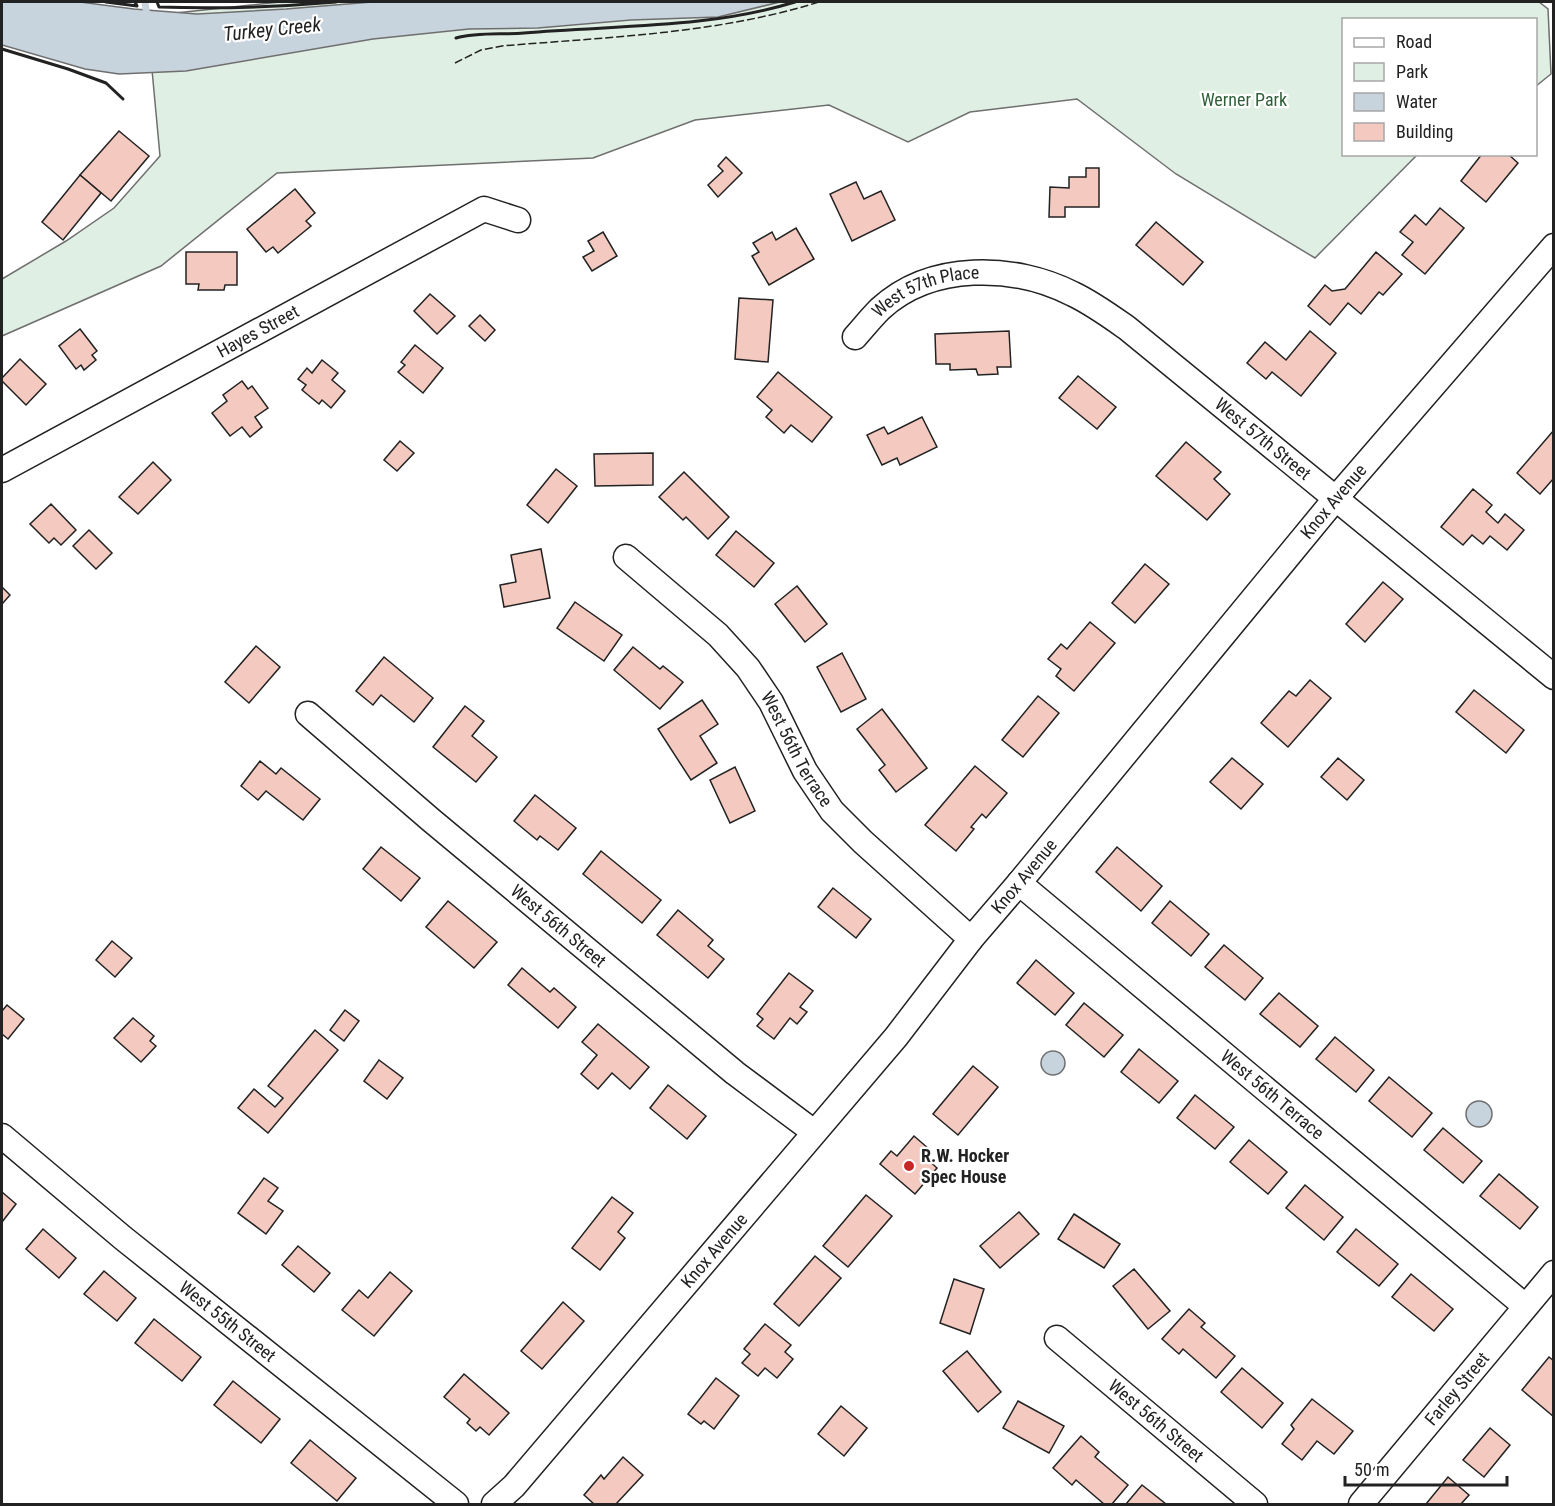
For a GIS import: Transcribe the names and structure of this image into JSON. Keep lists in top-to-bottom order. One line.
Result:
{"streets":{"street":["West 57th Place","Hayes Street","West 57th Street","Knox Avenue","West 56th Terrace","West 56th Street","West 55th Street","Farley Street"]},"crossings":[["West 57th Place","West 57th Street"],["West 57th Street","Knox Avenue"],["Knox Avenue","West 56th Terrace"],["Knox Avenue","West 56th Street"],["West 56th Terrace","Farley Street"]],"water":["Turkey Creek"],"parks":["Werner Park"],"places":["R.W. Hocker Spec House"],"legend":["Road","Park","Water","Building"],"scale_bar":"50 m"}
